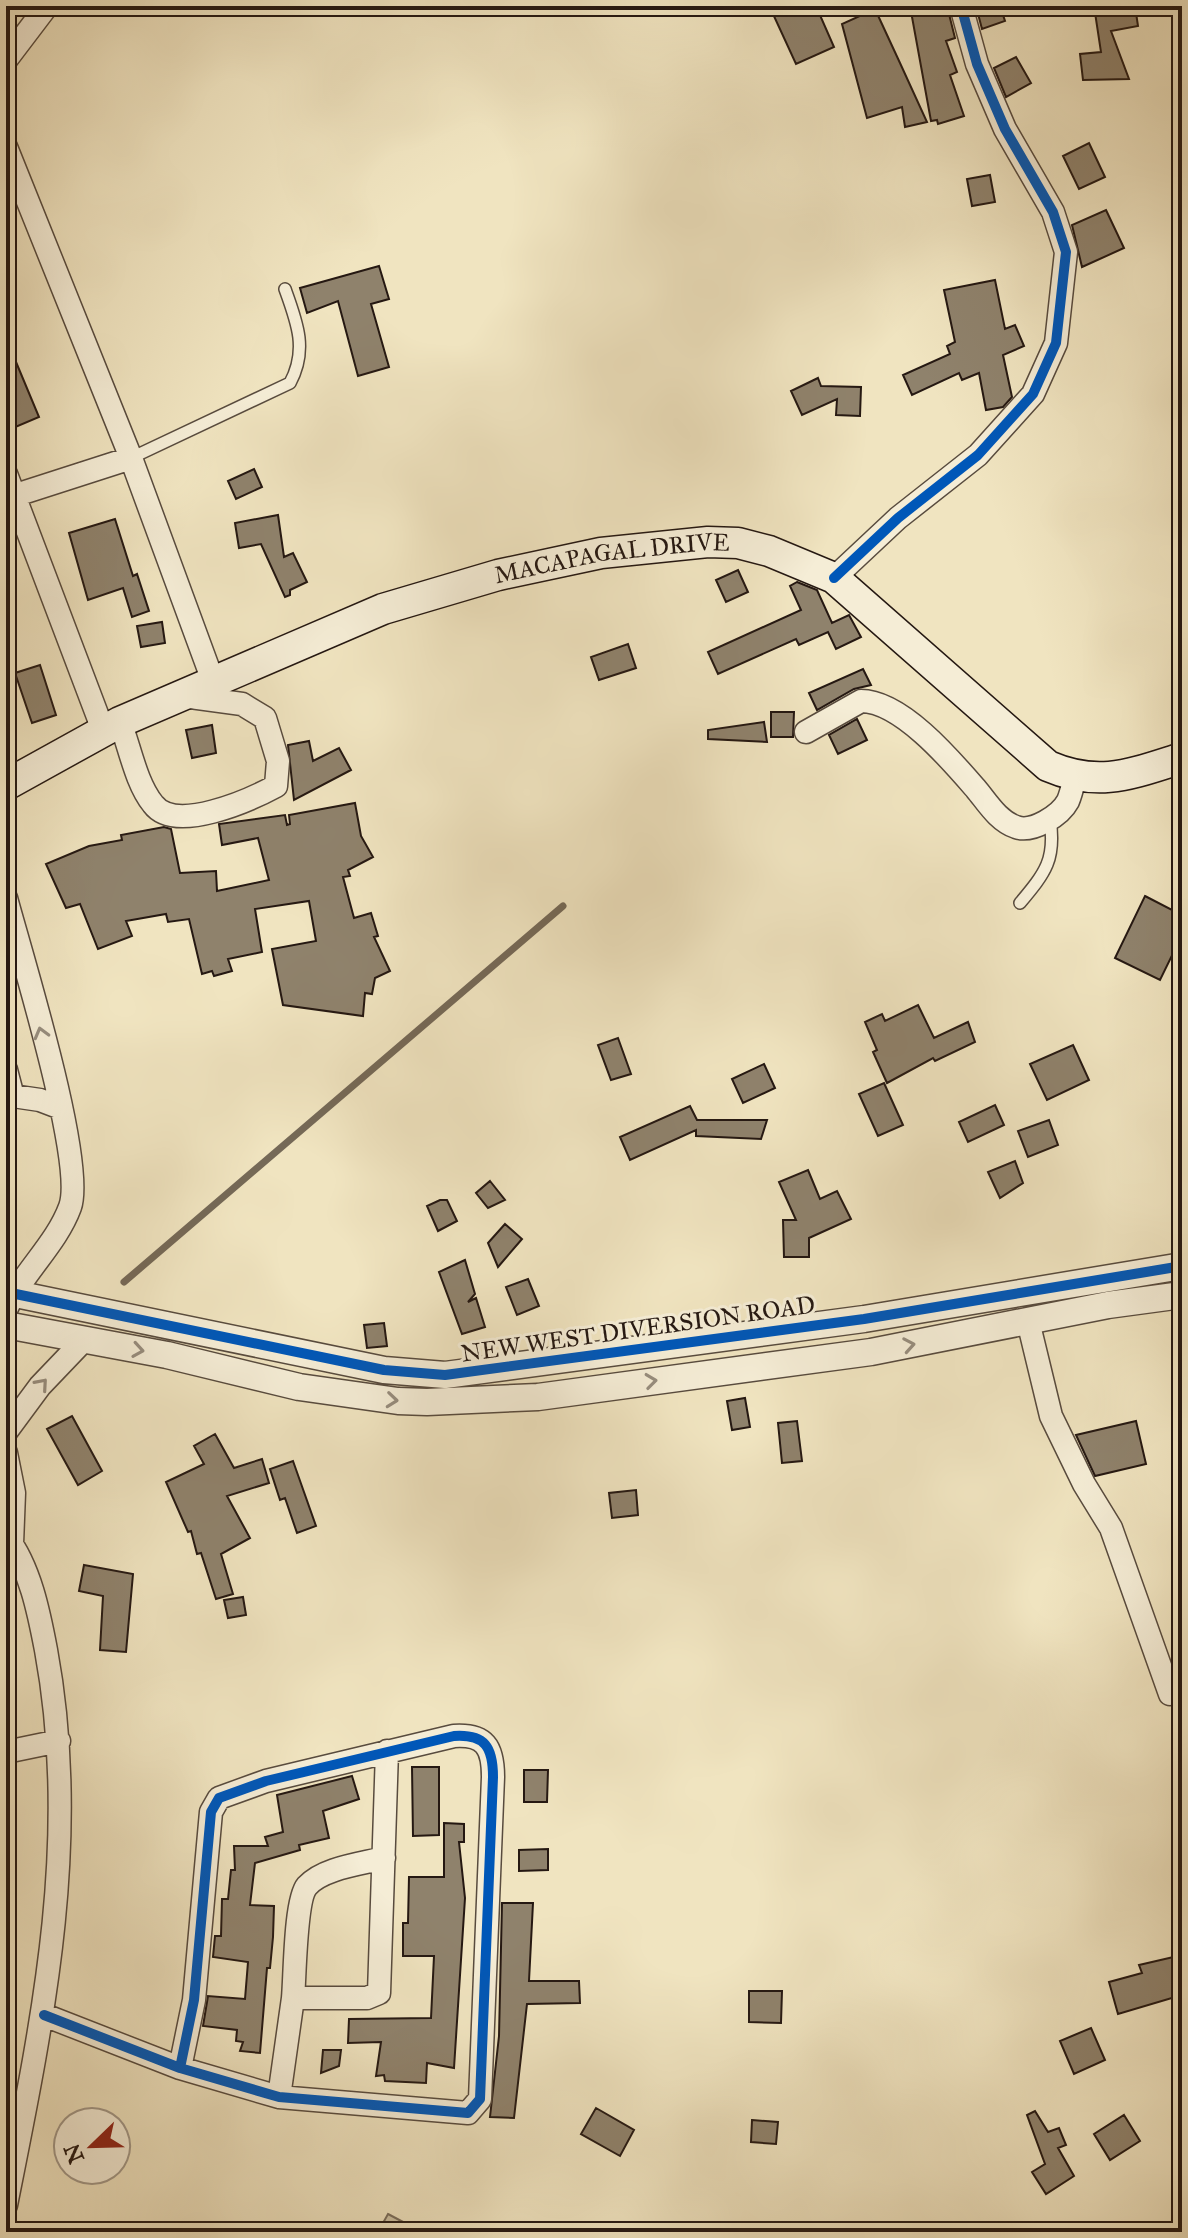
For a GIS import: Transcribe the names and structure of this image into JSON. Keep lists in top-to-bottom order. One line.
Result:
{"streets":{"main road":["MACAPAGAL DRIVE"],"street":["NEW WEST DIVERSION ROAD"]},"north":"bottom left"}
